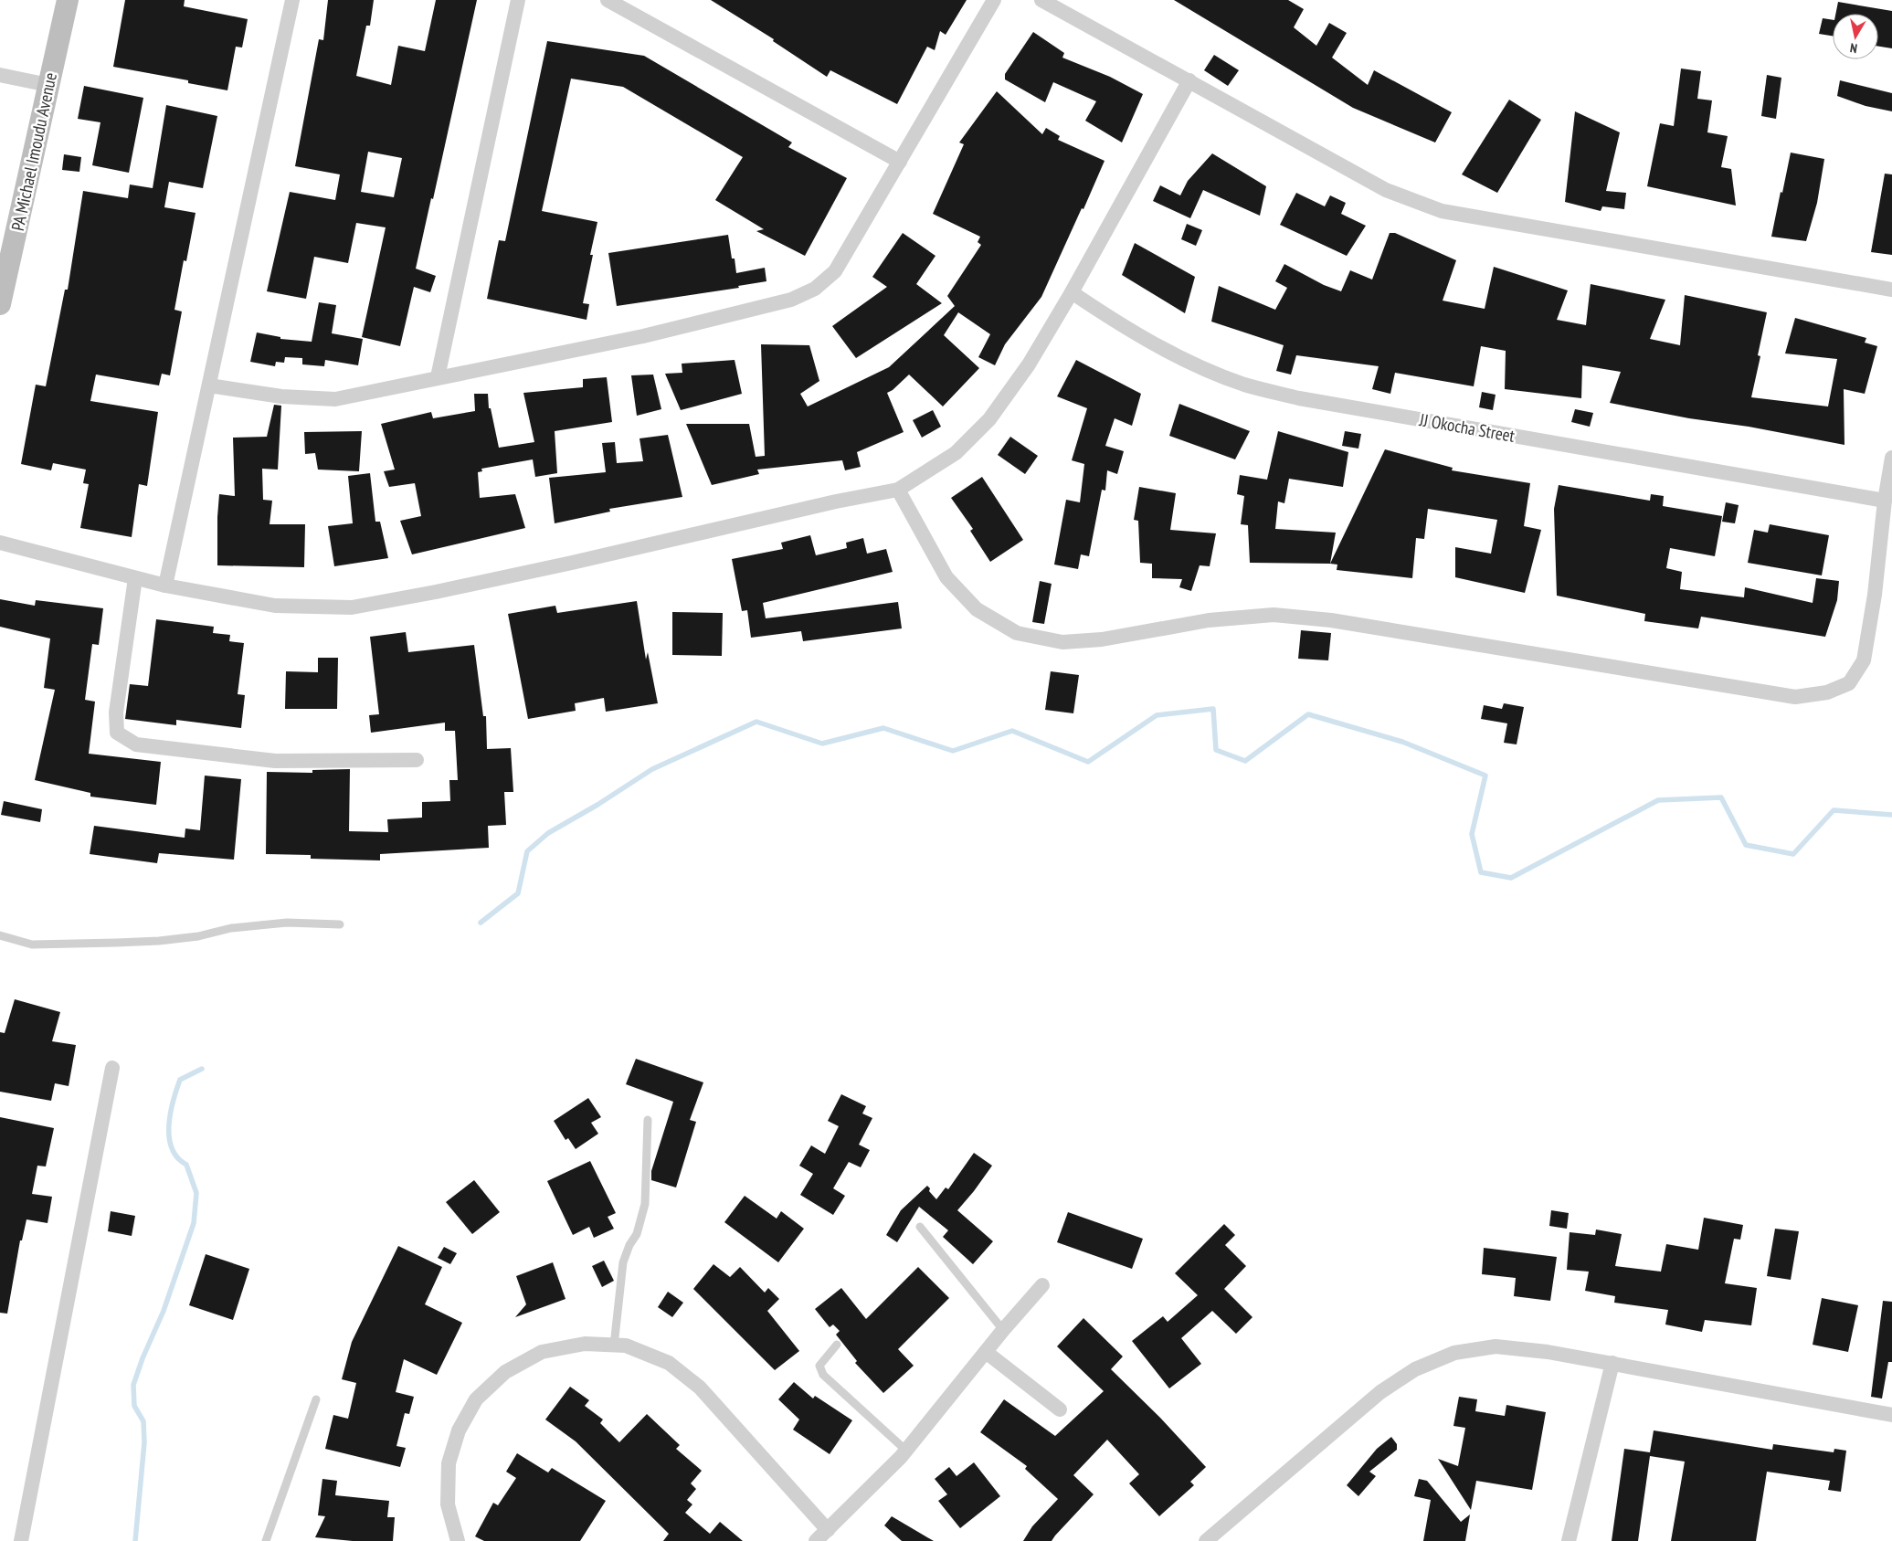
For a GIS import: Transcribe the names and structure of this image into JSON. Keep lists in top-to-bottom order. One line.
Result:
{"streets":{"street":["PA Michael Imoudu Avenue","JJ Okocha Street"]},"north":"bottom"}
